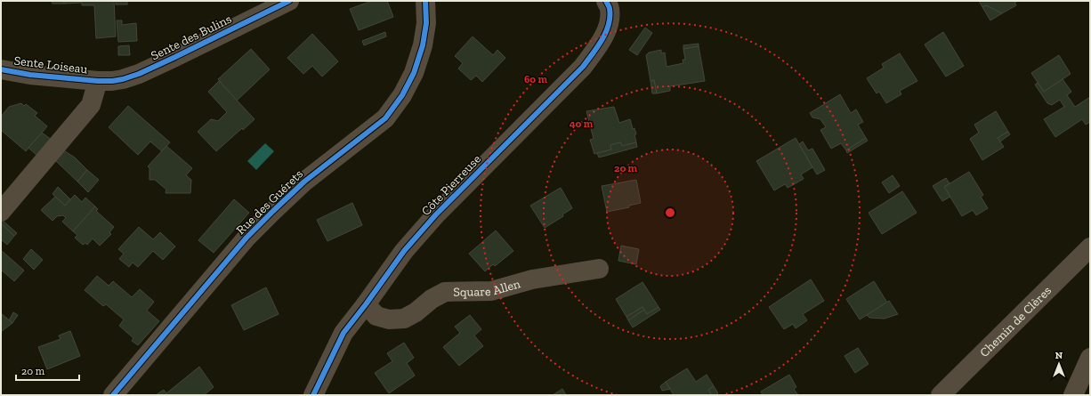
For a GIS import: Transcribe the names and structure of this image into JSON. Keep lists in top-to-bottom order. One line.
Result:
{"streets":{"street":["Sente des Bulins","Sente Loiseau","Côte Pierreuse","Rue des Guérets","Square Allen","Chemin de Clères"]},"crossings":[["Sente des Bulins","Sente Loiseau"],["Côte Pierreuse","Square Allen"]],"scale_bar":"20 m","north":"top","rings":["60 m","40 m","20 m"]}
